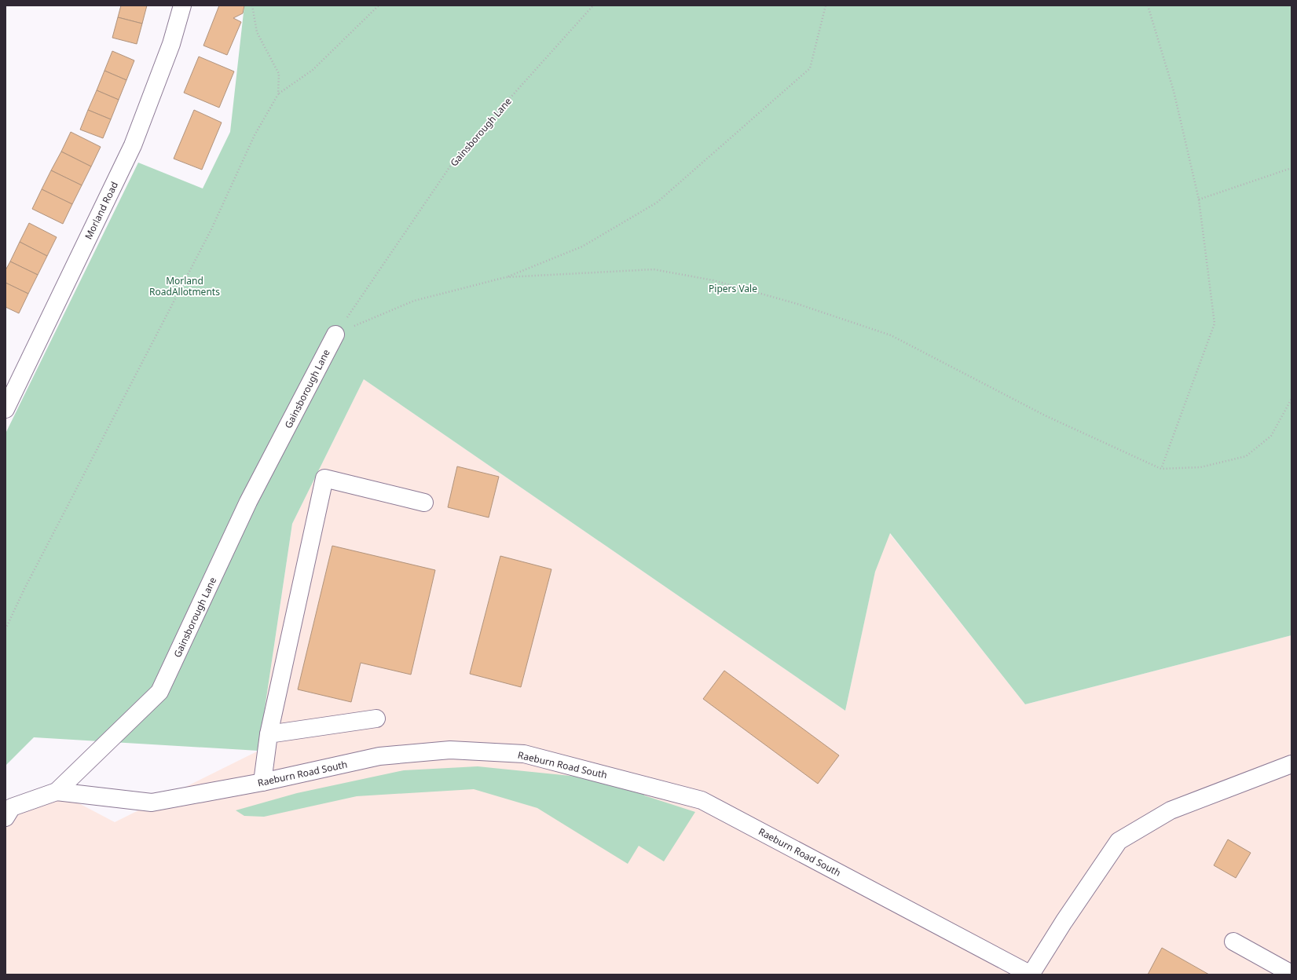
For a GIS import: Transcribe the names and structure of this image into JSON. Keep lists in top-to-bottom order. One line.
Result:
{"streets":{"street":["Gainsborough Lane","Morland Road","Raeburn Road South"]},"crossings":[["Gainsborough Lane","Raeburn Road South"]],"parks":["Morland RoadAllotments","Pipers Vale"]}
